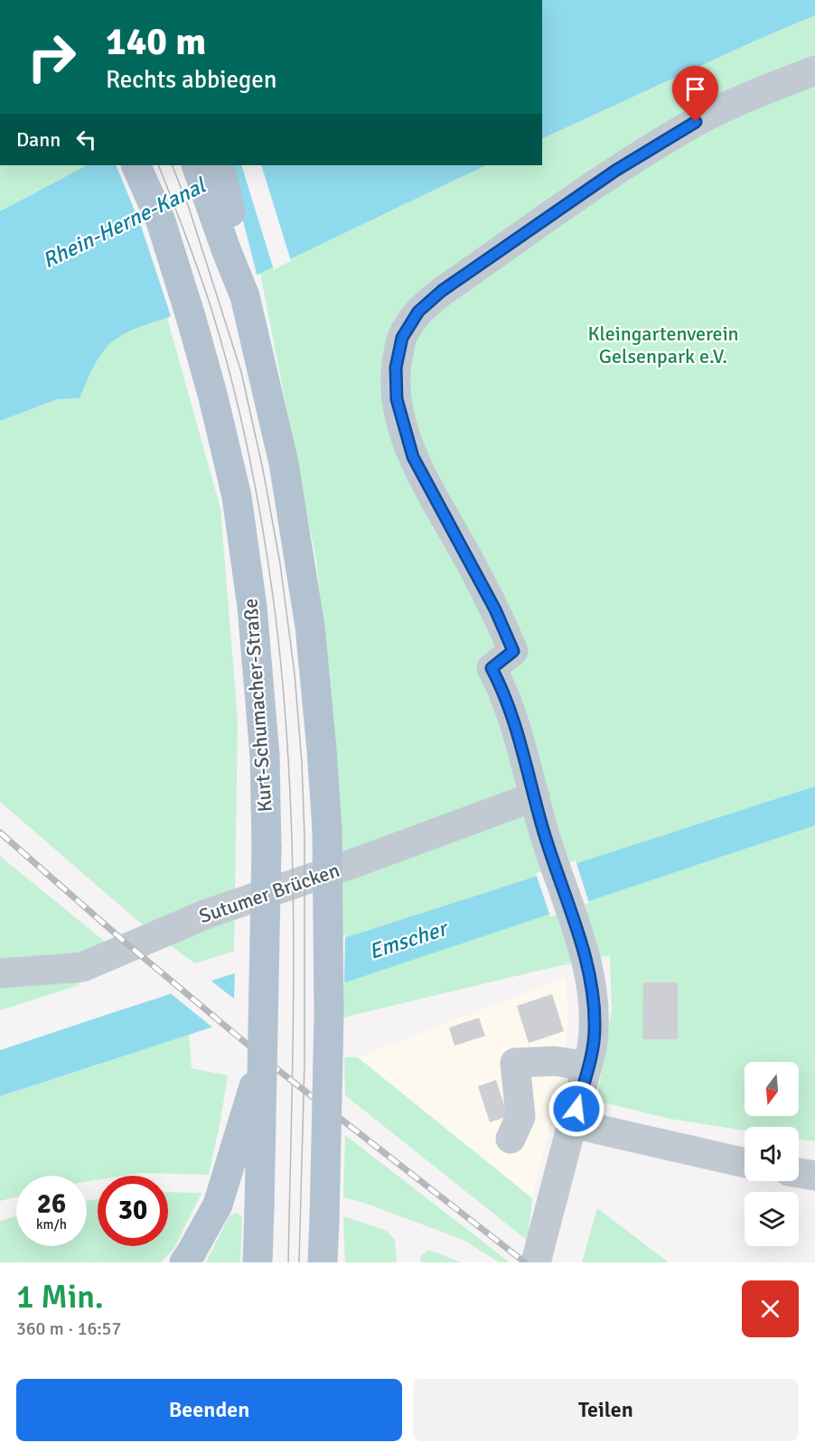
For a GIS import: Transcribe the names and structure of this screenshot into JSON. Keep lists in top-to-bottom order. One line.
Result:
{"streets":{"main road":["Kurt-Schumacher-Straße"],"street":["Sutumer Brücken"]},"water":["Rhein-Herne-Kanal","Emscher"],"parks":["Kleingartenverein Gelsenpark e.V."],"north":"bottom","page":{"turn":["140 m","Rechts abbiegen"],"then":"Dann","speed":"26 km/h","limit":"30","heading":["1 Min.","360 m · 16:57"],"buttons":["Beenden","Teilen"]}}
